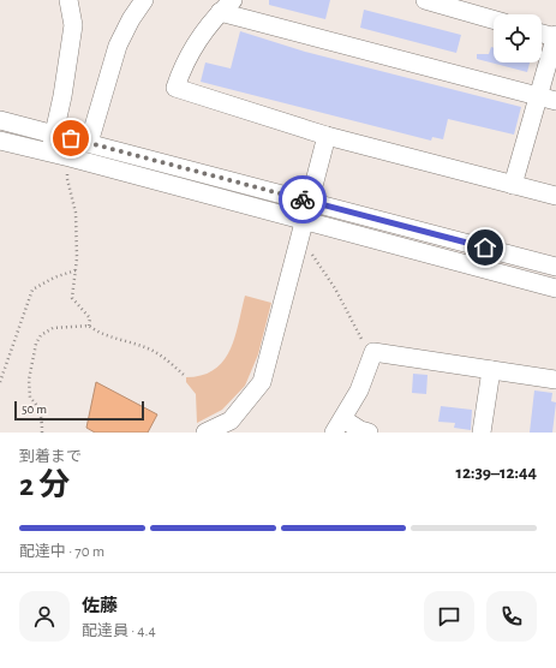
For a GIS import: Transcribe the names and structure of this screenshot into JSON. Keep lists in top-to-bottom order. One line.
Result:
{"scale_bar":"50 m","page":{"scale":"50 m","heading":["2 分","到着まで","12:39–12:44"],"panel":["佐藤","配達員 · 4.4"],"bar":"配達中 · 70 m"}}
